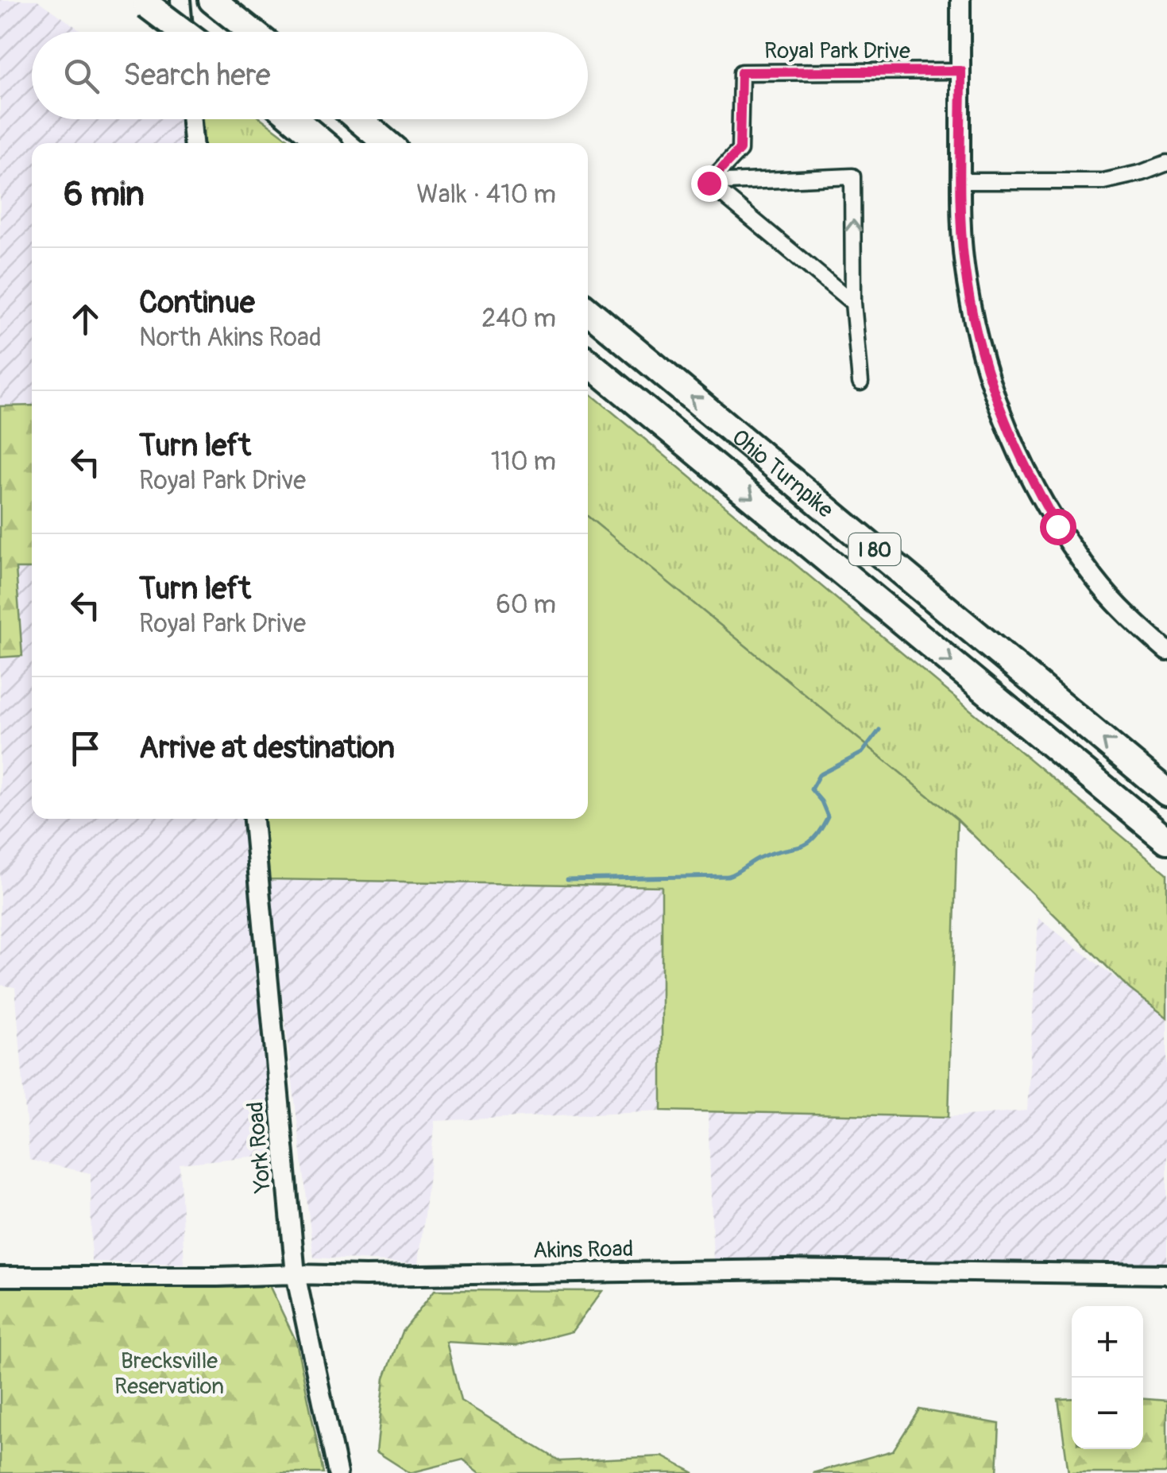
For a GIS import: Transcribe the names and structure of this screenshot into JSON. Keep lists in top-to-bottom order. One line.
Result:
{"streets":{"highway":["Ohio Turnpike","I 80"],"street":["Royal Park Drive","York Road","Akins Road"]},"crossings":[["York Road","Akins Road"]],"parks":["Brecksville Reservation"],"page":{"search":"Search here","heading":["6 min","Walk · 410 m"],"list":[["Continue","North Akins Road","240 m"],["Turn left","Royal Park Drive","110 m"],["Turn left","Royal Park Drive","60 m"],"Arrive at destination"],"map_buttons":["+","−"]}}
